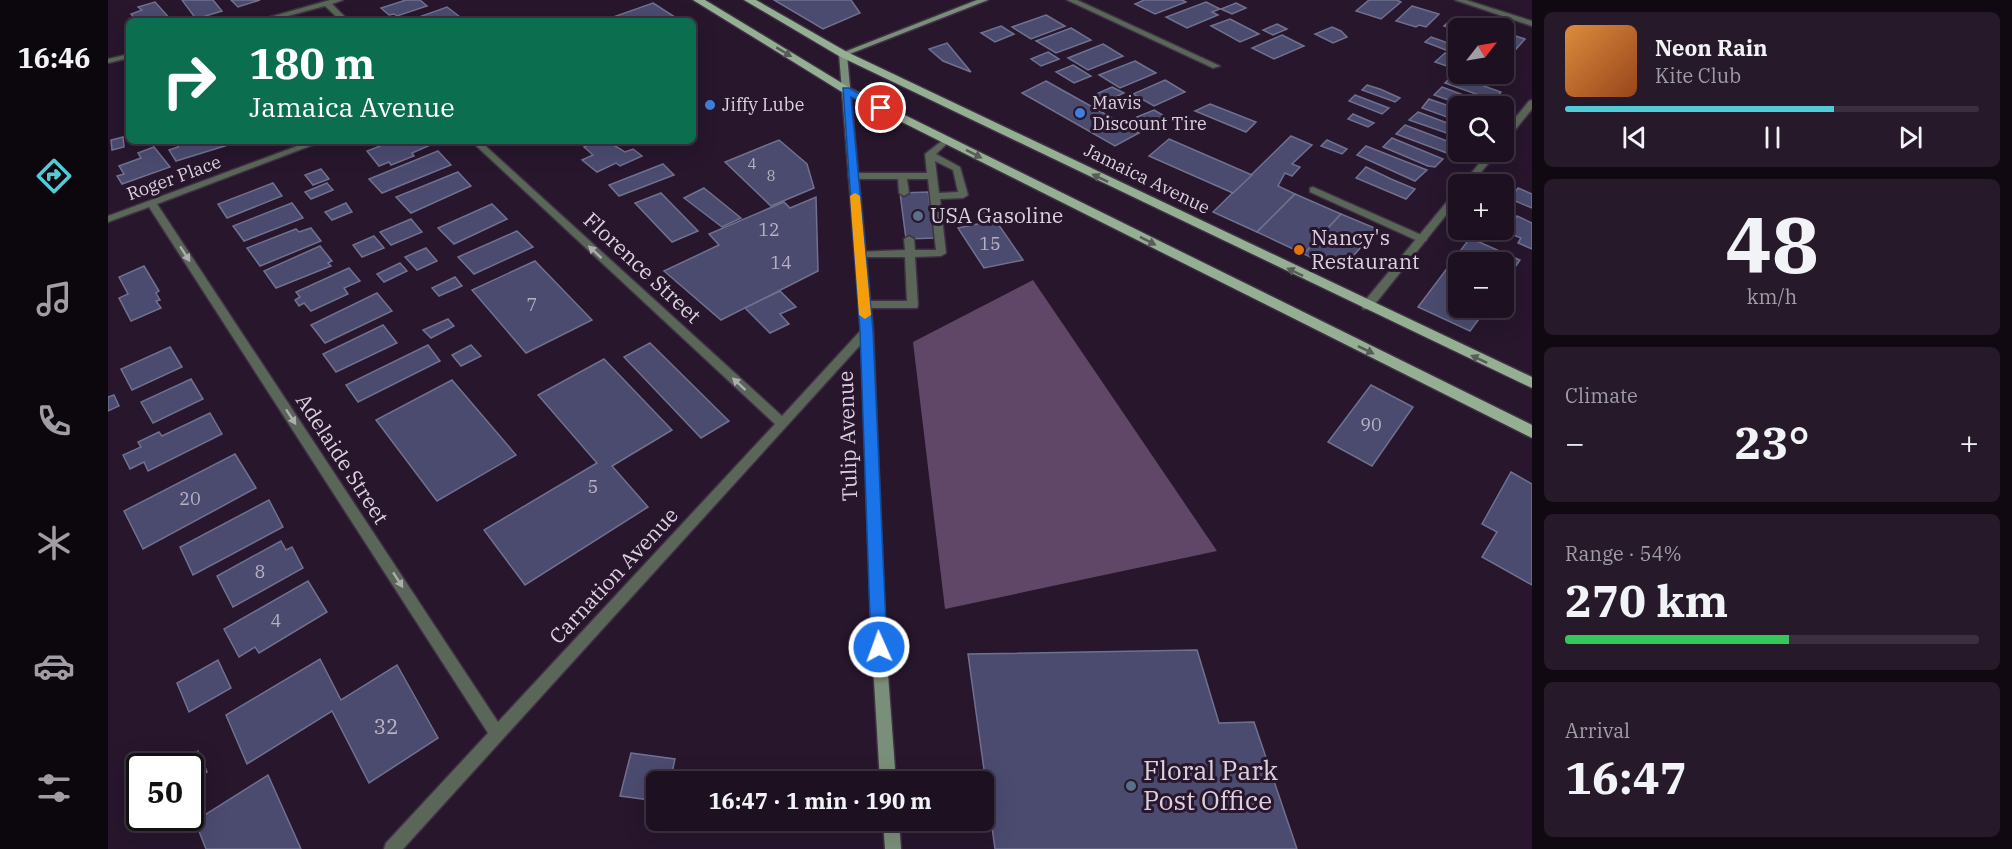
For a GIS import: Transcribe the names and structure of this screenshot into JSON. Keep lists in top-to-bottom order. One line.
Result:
{"streets":{"main road":["Jamaica Avenue","Tulip Avenue"],"street":["Roger Place","Florence Street","Adelaide Street","Carnation Avenue"]},"crossings":[["Roger Place","Adelaide Street"],["Jamaica Avenue","Tulip Avenue"],["Florence Street","Carnation Avenue"],["Tulip Avenue","Carnation Avenue"],["Adelaide Street","Carnation Avenue"]],"one_way":["Florence Street","Adelaide Street"],"places":["Jiffy Lube","Mavis Discount Tire","USA Gasoline","Nancy's Restaurant","Floral Park Post Office"],"house_numbers":["4","8","12","15","14","7","90","5","20","8","4","32"],"north":"top right","page":{"tabs":"16:46","map_buttons":["+","−"],"turn":["180 m","Jamaica Avenue"],"song":["Neon Rain","Kite Club"],"tile":[["48","km/h"],"Climate",["Range · 54%","270 km"],["Arrival","16:47"]],"heat":["−","23°","+"],"limit":"50","trip":"16:47 · 1 min · 190 m"}}
